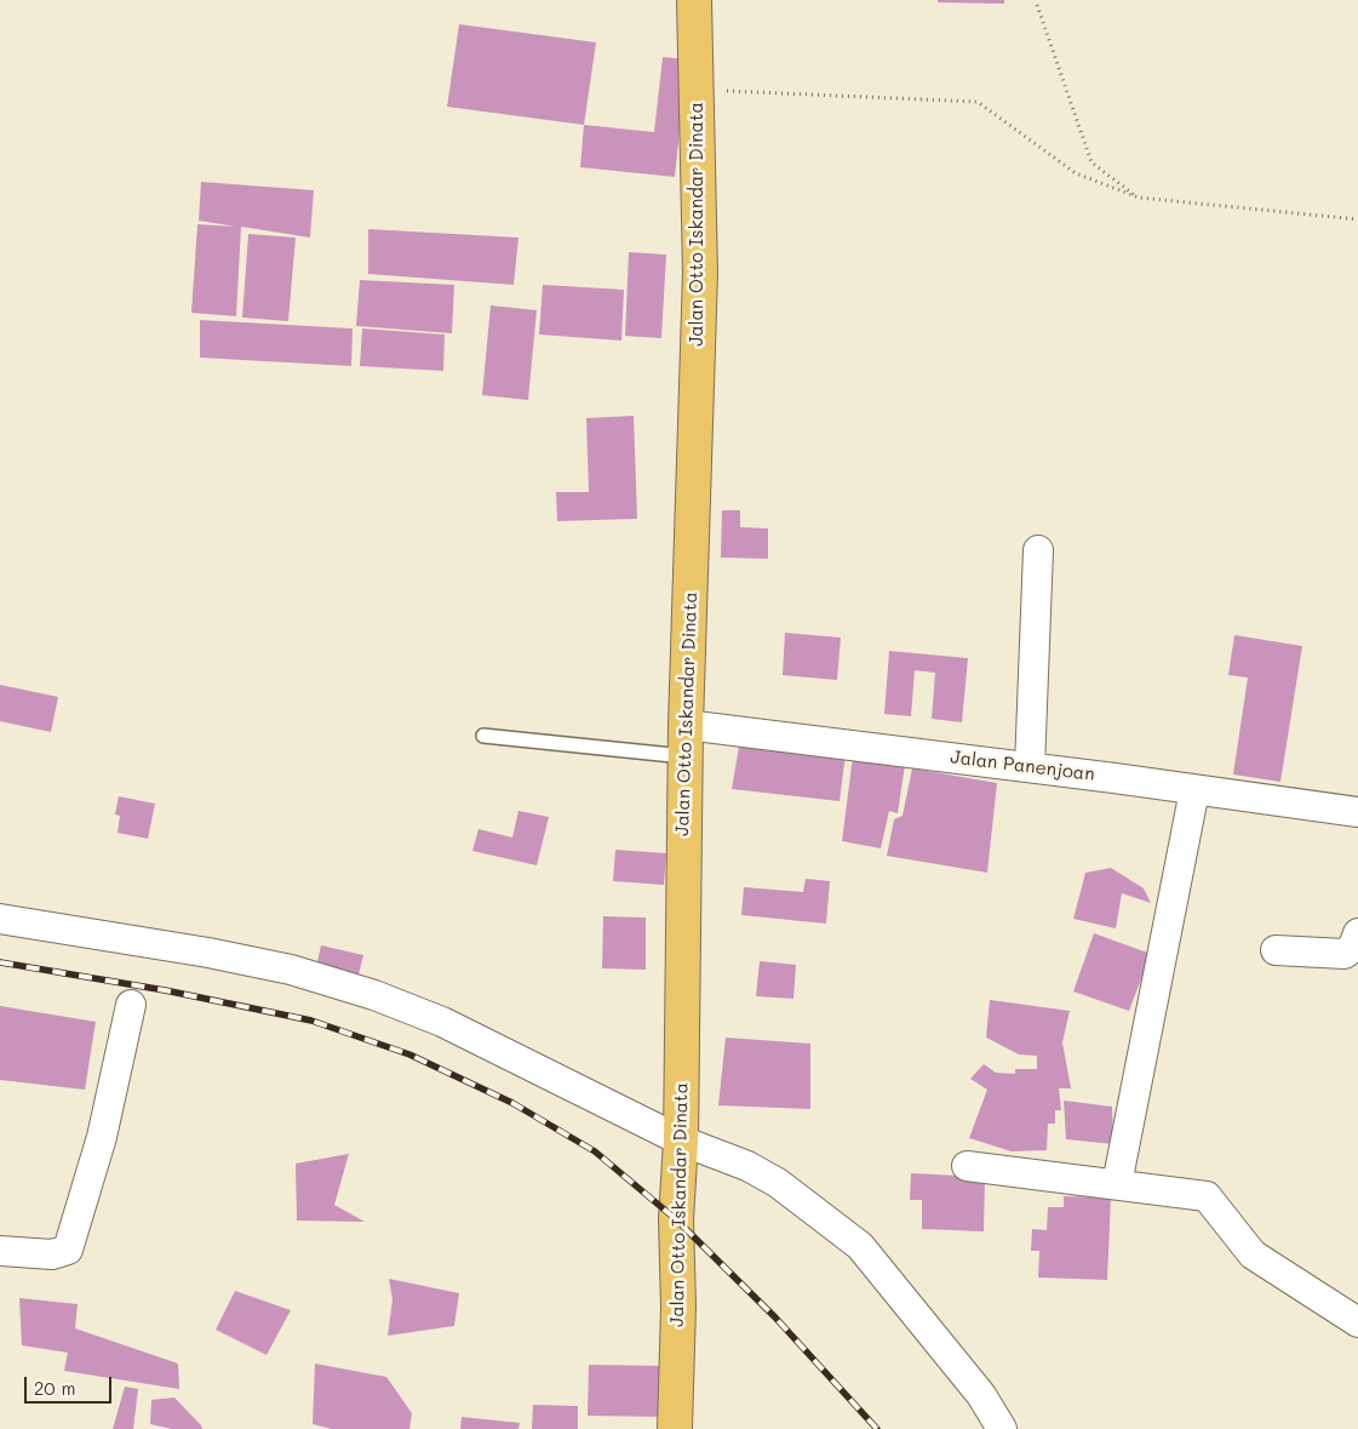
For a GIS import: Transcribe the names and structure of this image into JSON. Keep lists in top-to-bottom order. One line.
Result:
{"streets":{"main road":["Jalan Otto Iskandar Dinata"],"street":["Jalan Panenjoan"]},"crossings":[["Jalan Otto Iskandar Dinata","Jalan Panenjoan"]],"scale_bar":"20 m"}
